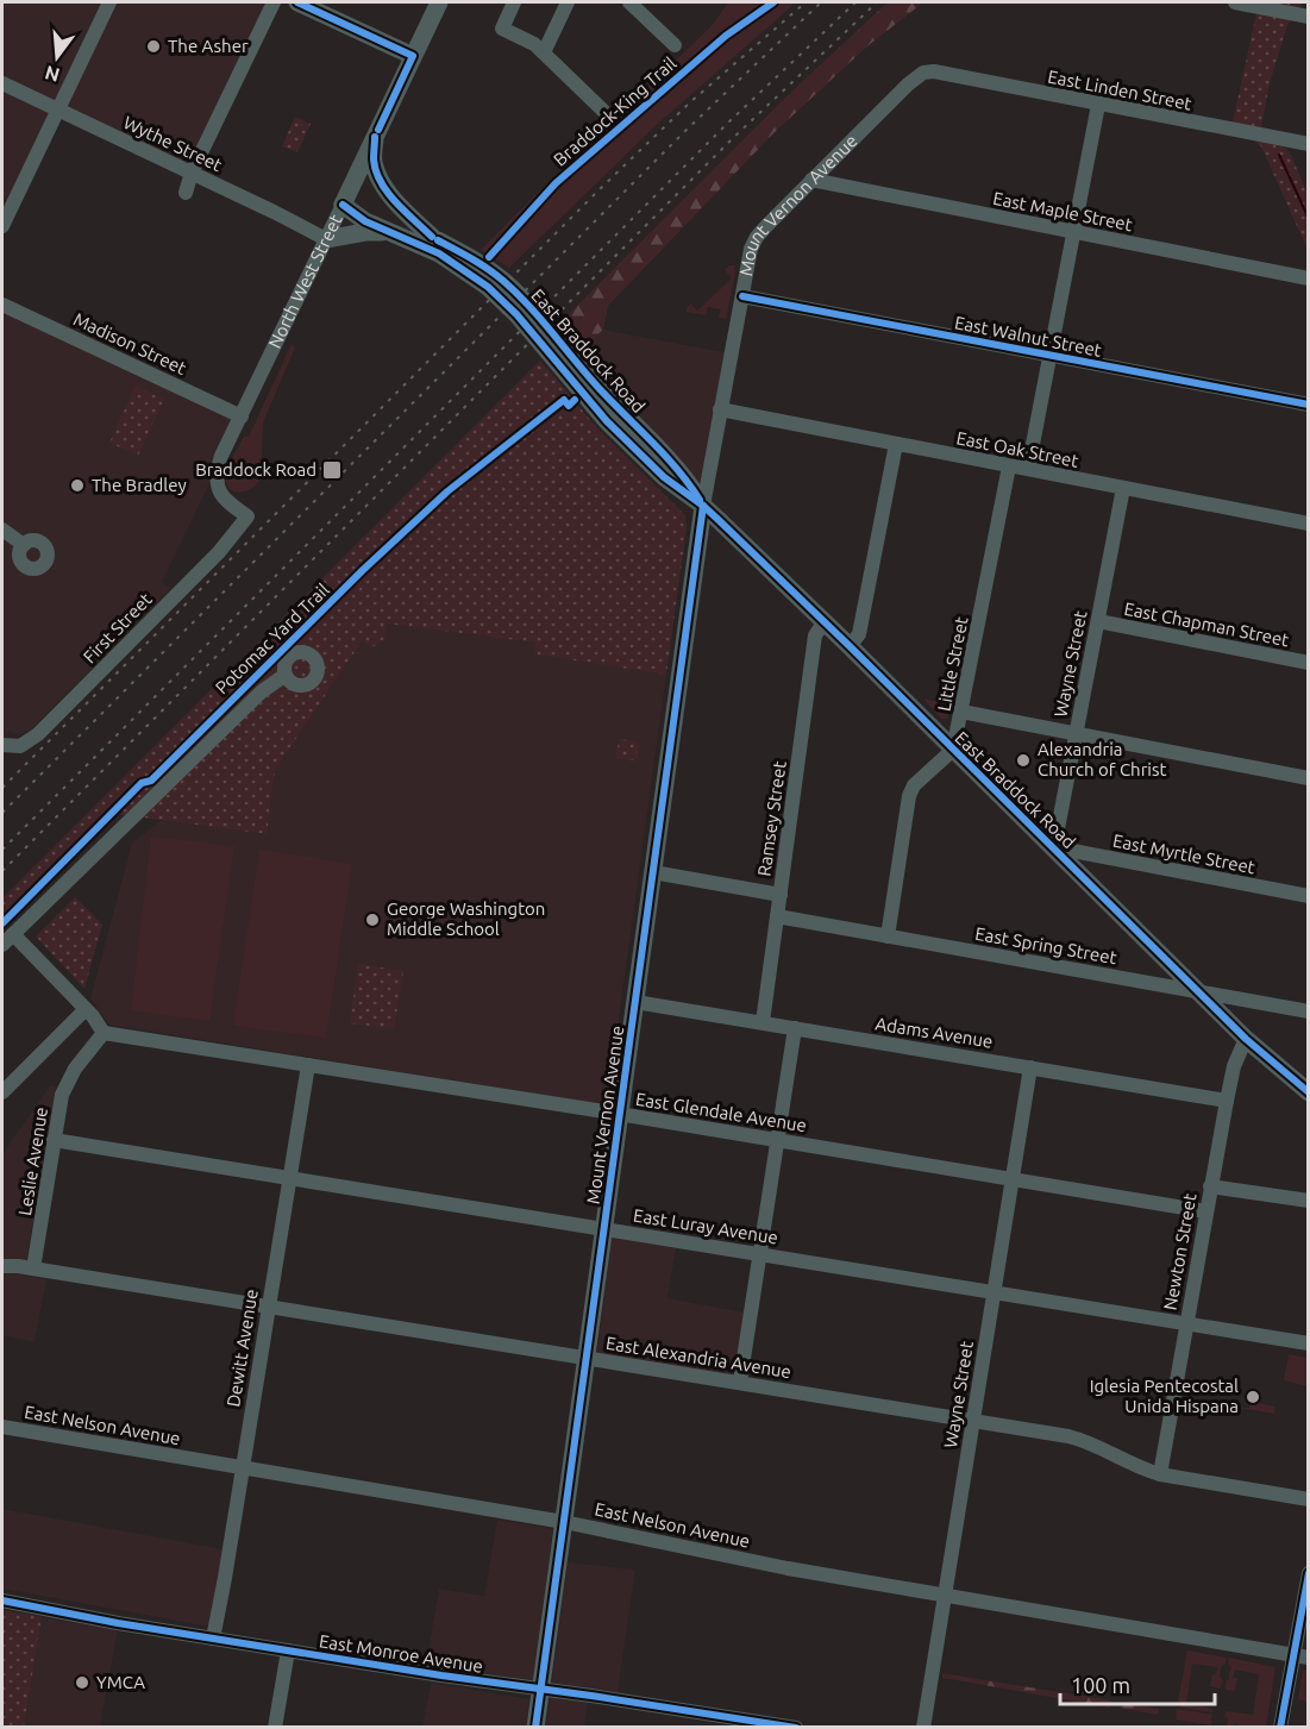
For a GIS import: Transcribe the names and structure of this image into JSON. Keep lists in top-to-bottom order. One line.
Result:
{"streets":{"main road":["Mount Vernon Avenue","North West Street","East Braddock Road"],"street":["East Linden Street","Wythe Street","East Maple Street","East Walnut Street","Madison Street","East Oak Street","East Chapman Street","First Street","Little Street","Wayne Street","Ramsey Street","East Myrtle Street","East Spring Street","Adams Avenue","East Glendale Avenue","Leslie Avenue","East Luray Avenue","Newton Street","Dewitt Avenue","East Alexandria Avenue","East Nelson Avenue","East Monroe Avenue"],"cycle path":["Braddock-King Trail","Potomac Yard Trail"]},"crossings":[["East Linden Street","Mount Vernon Avenue"],["Wythe Street","North West Street"],["Mount Vernon Avenue","East Maple Street"],["Mount Vernon Avenue","East Walnut Street"],["Mount Vernon Avenue","East Braddock Road"],["Mount Vernon Avenue","East Oak Street"],["Mount Vernon Avenue","Adams Avenue"],["Mount Vernon Avenue","East Glendale Avenue"],["Mount Vernon Avenue","East Luray Avenue"],["Mount Vernon Avenue","East Alexandria Avenue"],["Mount Vernon Avenue","East Nelson Avenue"],["Mount Vernon Avenue","East Monroe Avenue"],["North West Street","Madison Street"],["North West Street","East Braddock Road"],["North West Street","First Street"],["East Braddock Road","Little Street"],["East Braddock Road","Wayne Street"],["East Braddock Road","Ramsey Street"],["East Braddock Road","East Myrtle Street"],["East Braddock Road","East Spring Street"],["East Braddock Road","Newton Street"],["East Oak Street","Little Street"],["East Oak Street","Wayne Street"],["East Chapman Street","Wayne Street"],["Wayne Street","East Myrtle Street"],["Wayne Street","Adams Avenue"],["Wayne Street","East Glendale Avenue"],["Wayne Street","East Luray Avenue"],["Wayne Street","East Alexandria Avenue"],["Wayne Street","East Nelson Avenue"],["Ramsey Street","East Spring Street"],["Ramsey Street","Adams Avenue"],["Adams Avenue","Newton Street"],["East Glendale Avenue","Leslie Avenue"],["East Glendale Avenue","Newton Street"],["East Glendale Avenue","Dewitt Avenue"],["Leslie Avenue","East Luray Avenue"],["Leslie Avenue","East Alexandria Avenue"],["East Luray Avenue","Newton Street"],["East Luray Avenue","Dewitt Avenue"],["Newton Street","East Alexandria Avenue"],["Dewitt Avenue","East Alexandria Avenue"],["Dewitt Avenue","East Nelson Avenue"],["Dewitt Avenue","East Monroe Avenue"]],"places":{"other":["The Asher","The Bradley","Alexandria Church of Christ","George Washington Middle School","Iglesia Pentecostal Unida Hispana","YMCA"],"transit":["Braddock Road"]},"scale_bar":"100 m","north":"bottom"}
